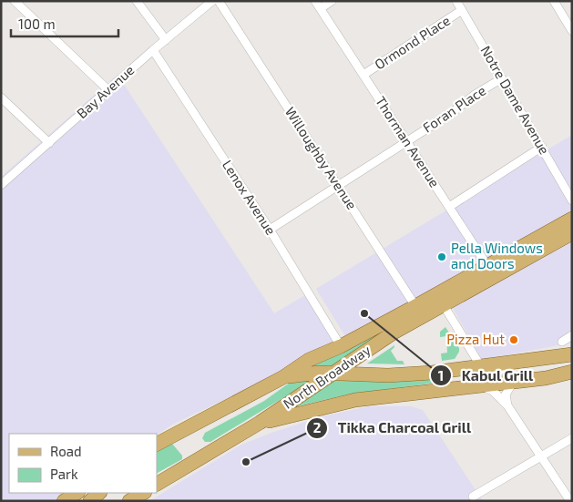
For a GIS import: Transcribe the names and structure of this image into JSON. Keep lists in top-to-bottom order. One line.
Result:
{"streets":{"main road":["North Broadway"],"street":["Ormond Place","Bay Avenue","Notre Dame Avenue","Foran Place","Thorman Avenue","Willoughby Avenue","Lenox Avenue"]},"crossings":[["Ormond Place","Notre Dame Avenue"],["Ormond Place","Thorman Avenue"],["Bay Avenue","Lenox Avenue"],["Notre Dame Avenue","Foran Place"],["Foran Place","Thorman Avenue"],["Foran Place","Willoughby Avenue"],["Foran Place","Lenox Avenue"],["Thorman Avenue","North Broadway"],["Willoughby Avenue","North Broadway"],["Lenox Avenue","North Broadway"]],"places":["Pella Windows and Doors","Kabul Grill","Pizza Hut","Tikka Charcoal Grill"],"legend":["Road","Park"],"scale_bar":"100 m"}
